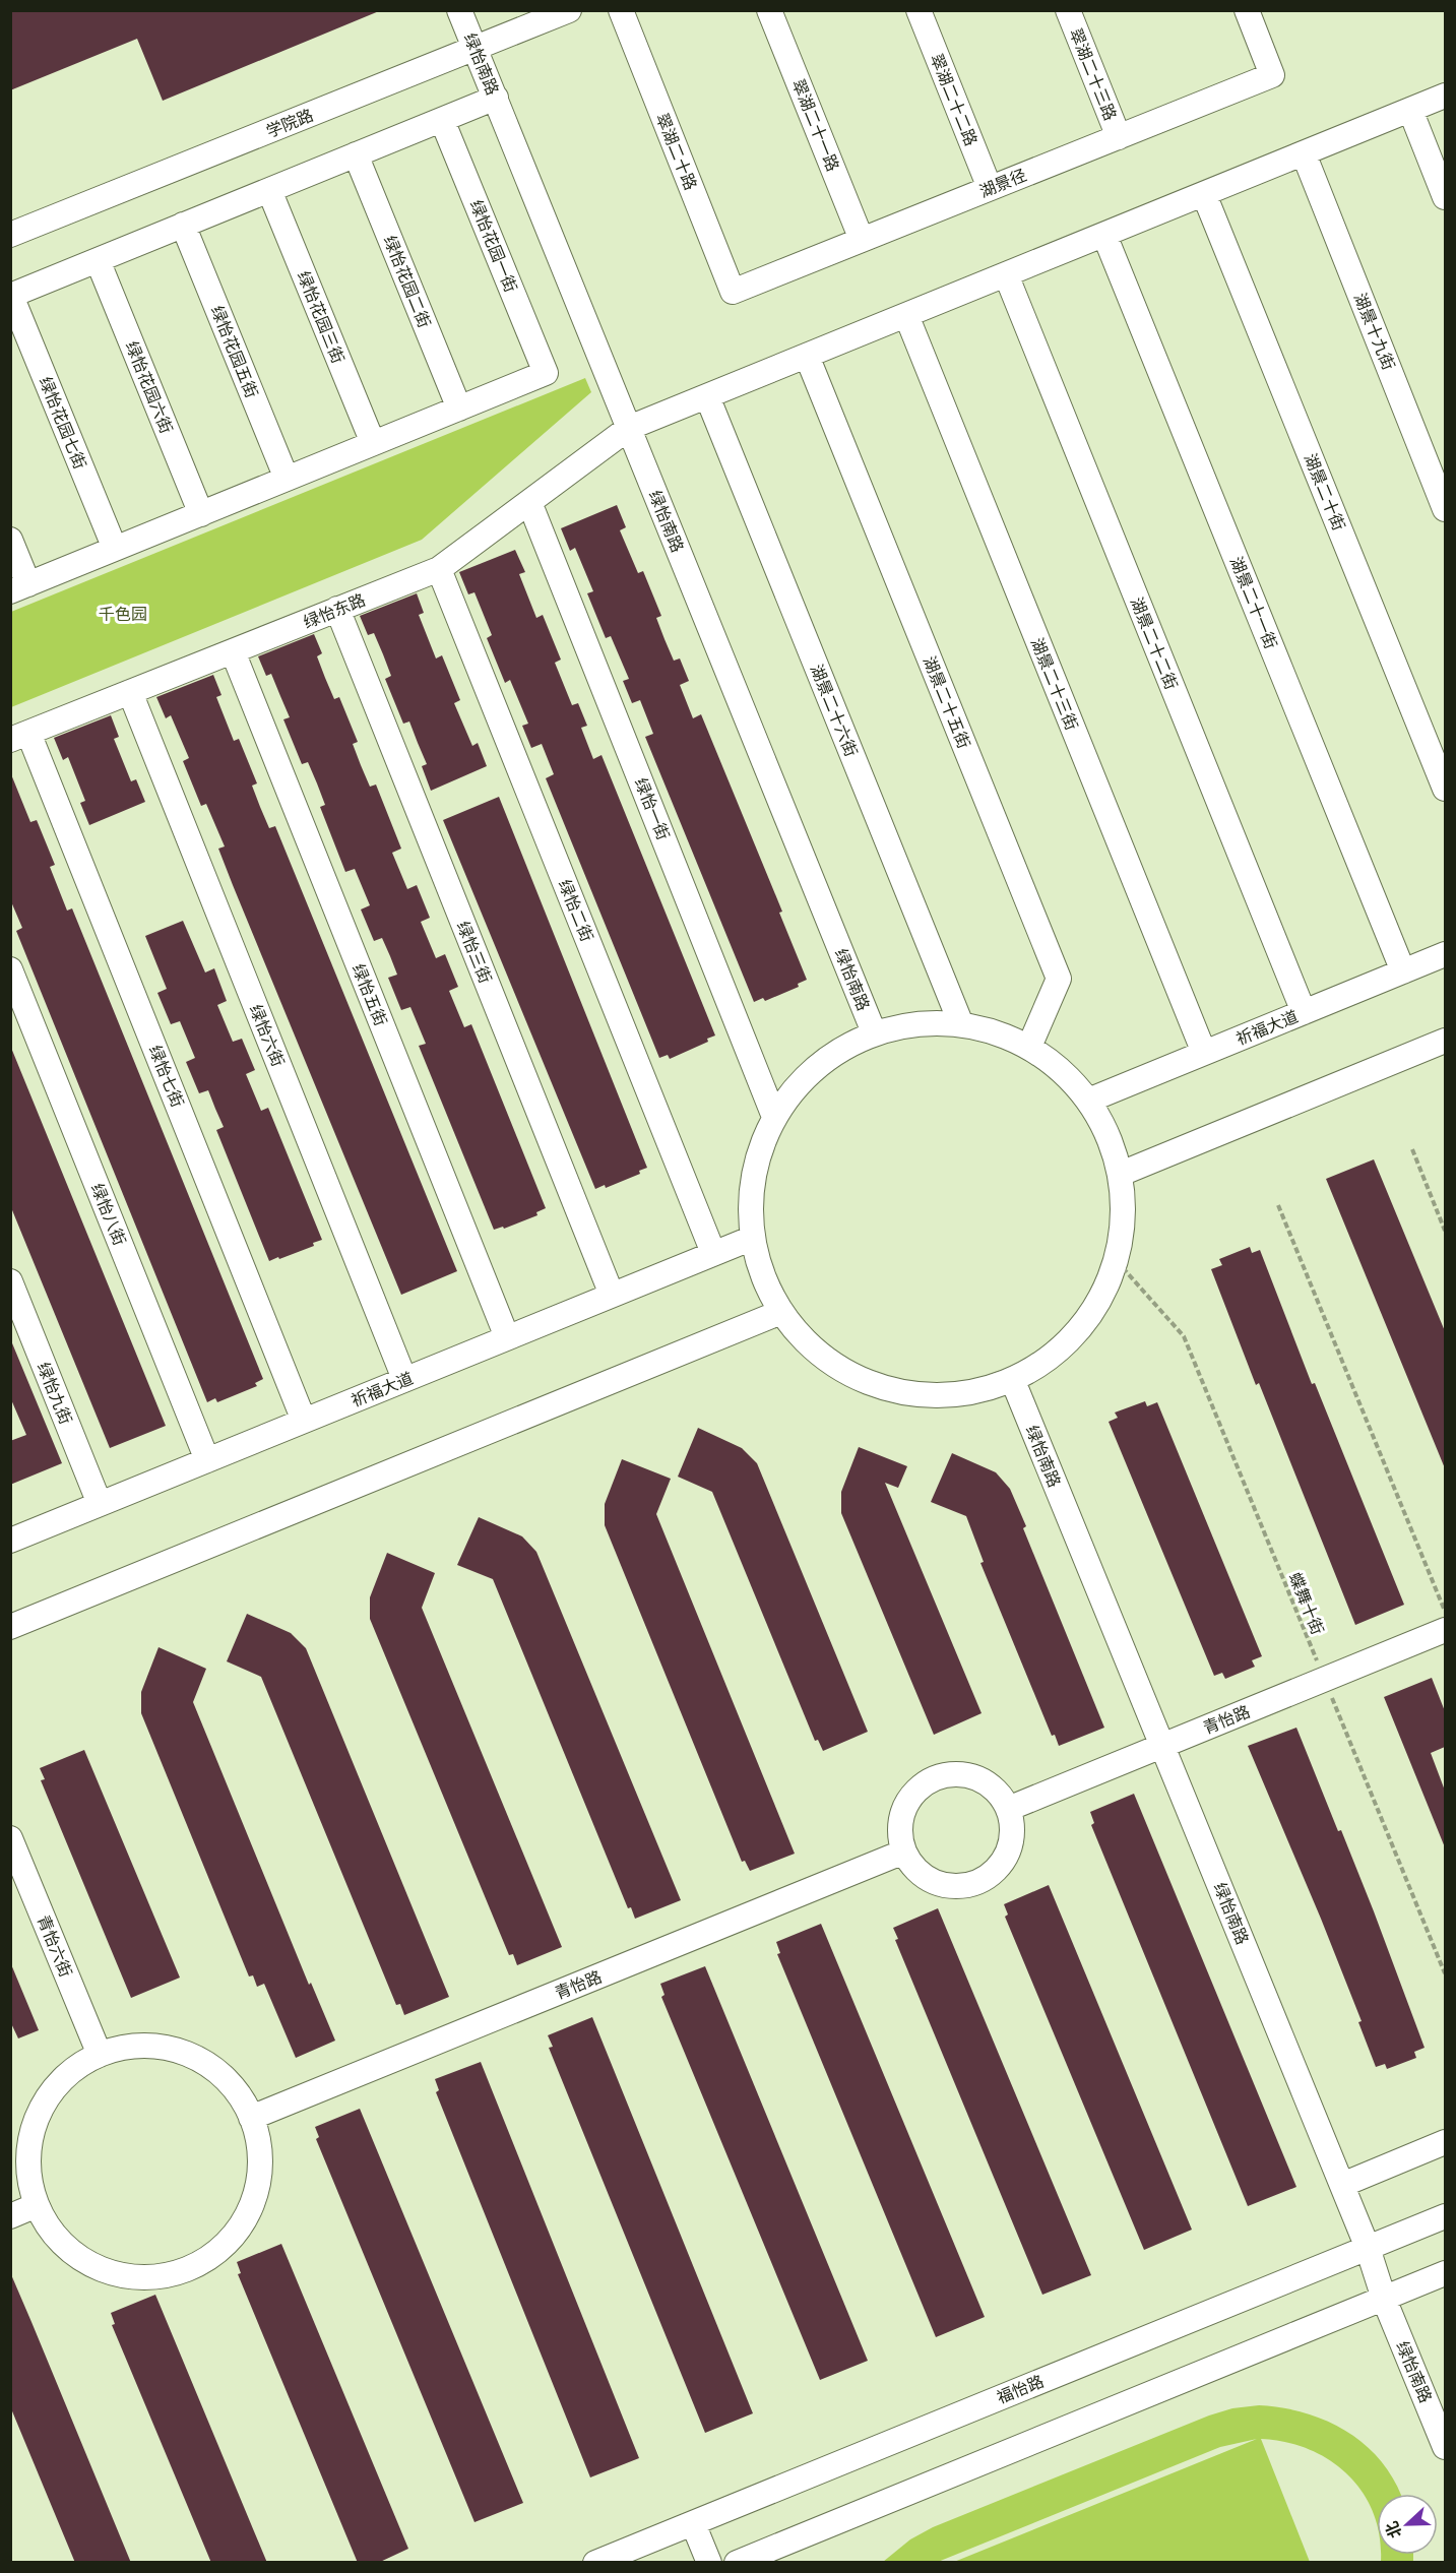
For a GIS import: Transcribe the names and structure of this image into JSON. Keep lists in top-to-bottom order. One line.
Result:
{"streets":{"street":["绿怡南路","翠湖二十三路","翠湖二十二路","学院路","翠湖二十一路","翠湖二十路","湖景径","绿怡花园一街","绿怡花园二街","绿怡花园三街","湖景十九街","绿怡花园五街","绿怡花园六街","绿怡花园七街","湖景二十街","湖景二十一街","绿怡东路","湖景二十二街","湖景二十三街","湖景二十五街","湖景二十六街","绿怡一街","绿怡二街","绿怡三街","绿怡五街","祈福大道","绿怡六街","绿怡七街","绿怡八街","绿怡九街","青怡路","青怡六街","福怡路"],"path":["蝶舞十街"]},"crossings":[["绿怡南路","学院路"],["绿怡南路","绿怡东路"],["绿怡南路","青怡路"],["绿怡南路","福怡路"],["翠湖二十三路","湖景径"],["翠湖二十二路","湖景径"],["翠湖二十一路","湖景径"],["翠湖二十路","湖景径"],["绿怡花园一街","绿怡花园二街"],["湖景十九街","绿怡东路"],["湖景二十街","绿怡东路"],["湖景二十一街","绿怡东路"],["湖景二十一街","祈福大道"],["绿怡东路","湖景二十二街"],["绿怡东路","湖景二十三街"],["绿怡东路","湖景二十五街"],["绿怡东路","湖景二十六街"],["绿怡东路","绿怡一街"],["绿怡东路","绿怡二街"],["绿怡东路","绿怡三街"],["绿怡东路","绿怡五街"],["绿怡东路","绿怡六街"],["绿怡东路","绿怡七街"],["湖景二十二街","祈福大道"],["湖景二十三街","祈福大道"],["绿怡二街","祈福大道"],["绿怡三街","祈福大道"],["绿怡五街","祈福大道"],["祈福大道","绿怡六街"],["祈福大道","绿怡七街"],["祈福大道","绿怡八街"],["祈福大道","绿怡九街"],["蝶舞十街","青怡路"]],"parks":["千色园"],"north":"left"}
